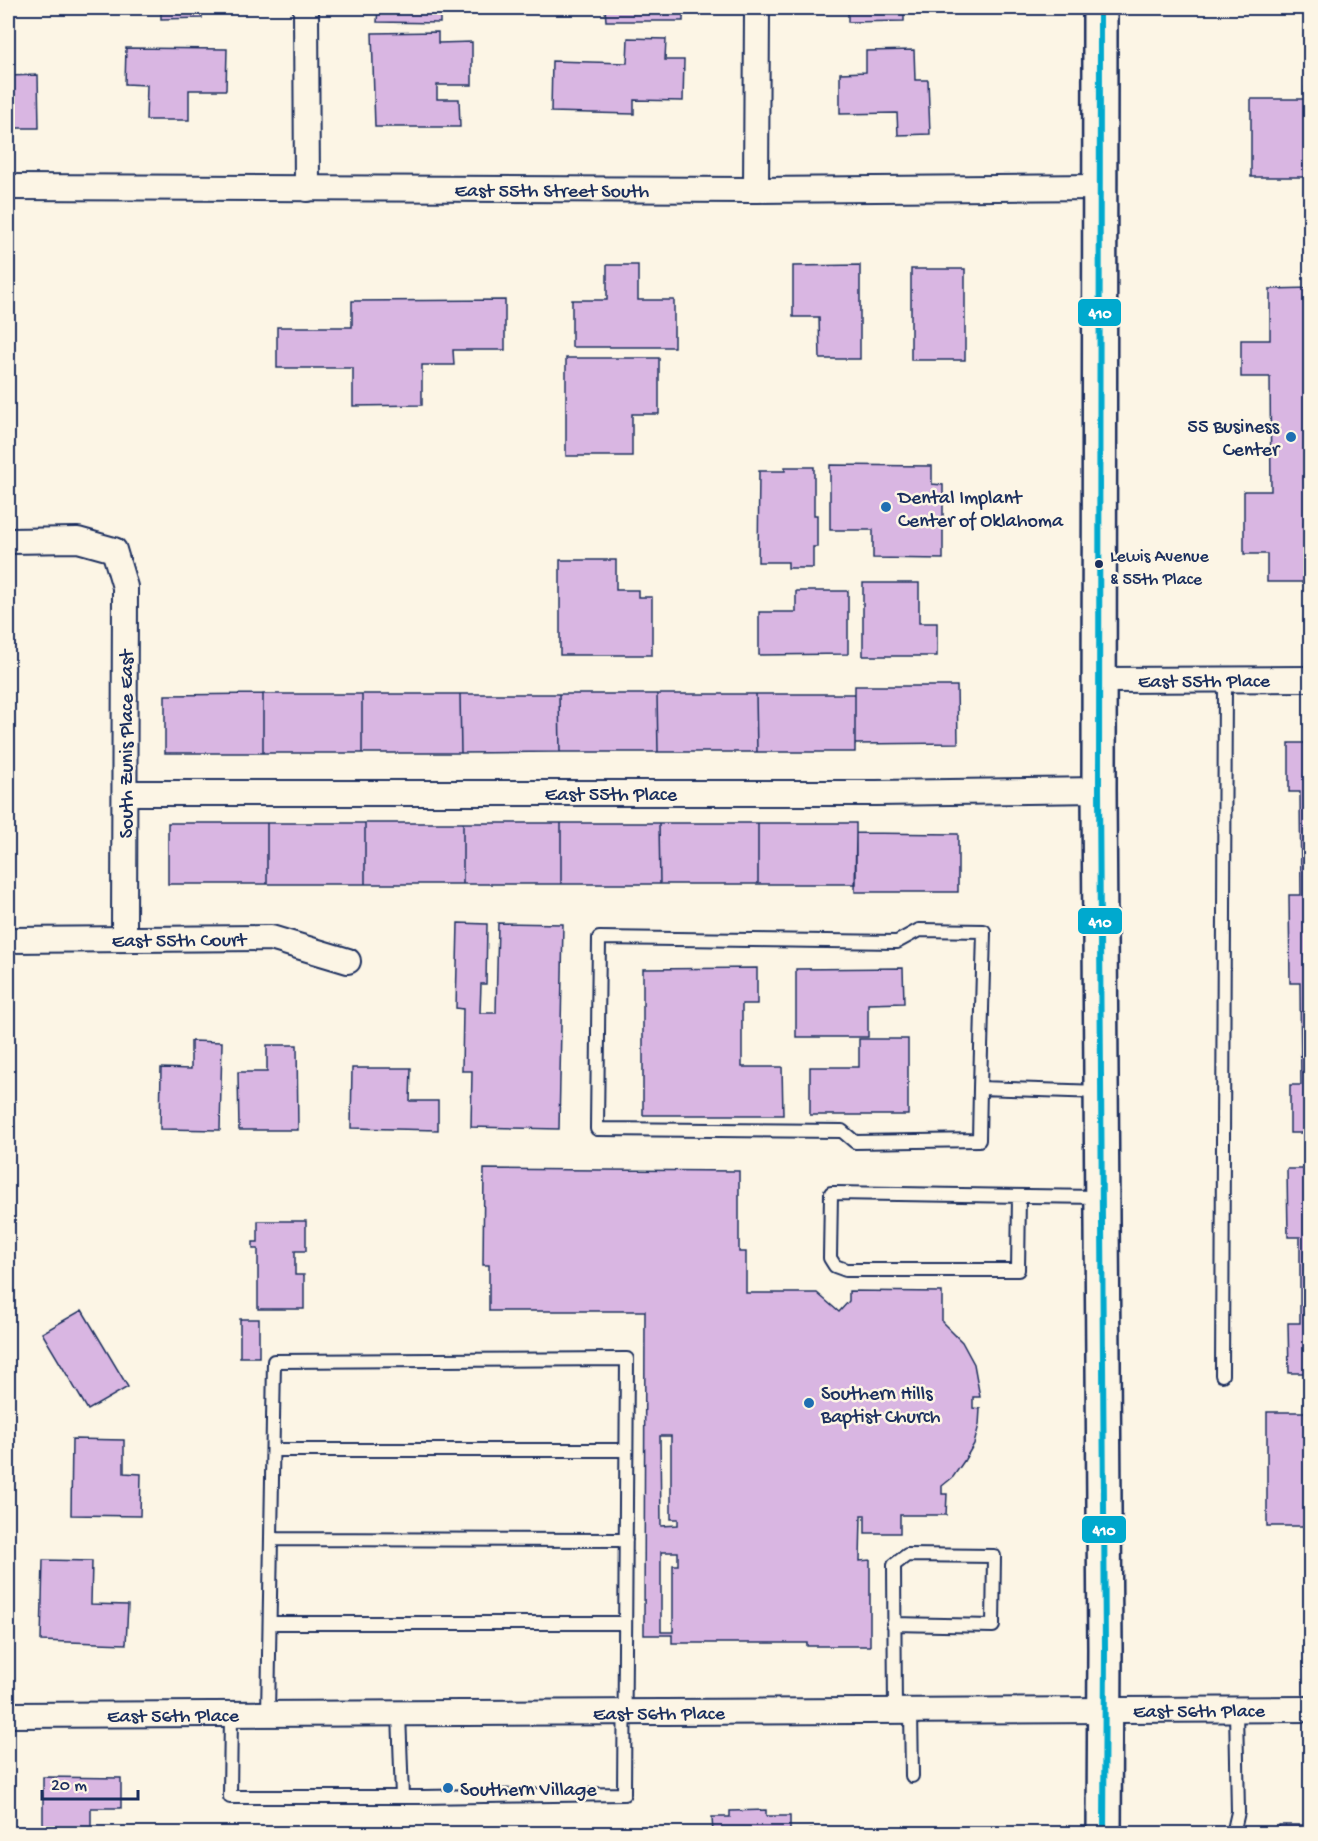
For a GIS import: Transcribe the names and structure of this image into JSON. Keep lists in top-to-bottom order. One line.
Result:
{"streets":{"street":["East 55th Street South","East 55th Place","South Zunis Place East","East 55th Court","East 56th Place"]},"crossings":[["East 55th Place","South Zunis Place East"],["South Zunis Place East","East 55th Court"]],"places":["55 Business Center","Dental Implant Center of Oklahoma","Lewis Avenue & 55th Place","Southern Hills Baptist Church","Southern Village"],"lines":["transit line 410"],"scale_bar":"20 m"}
